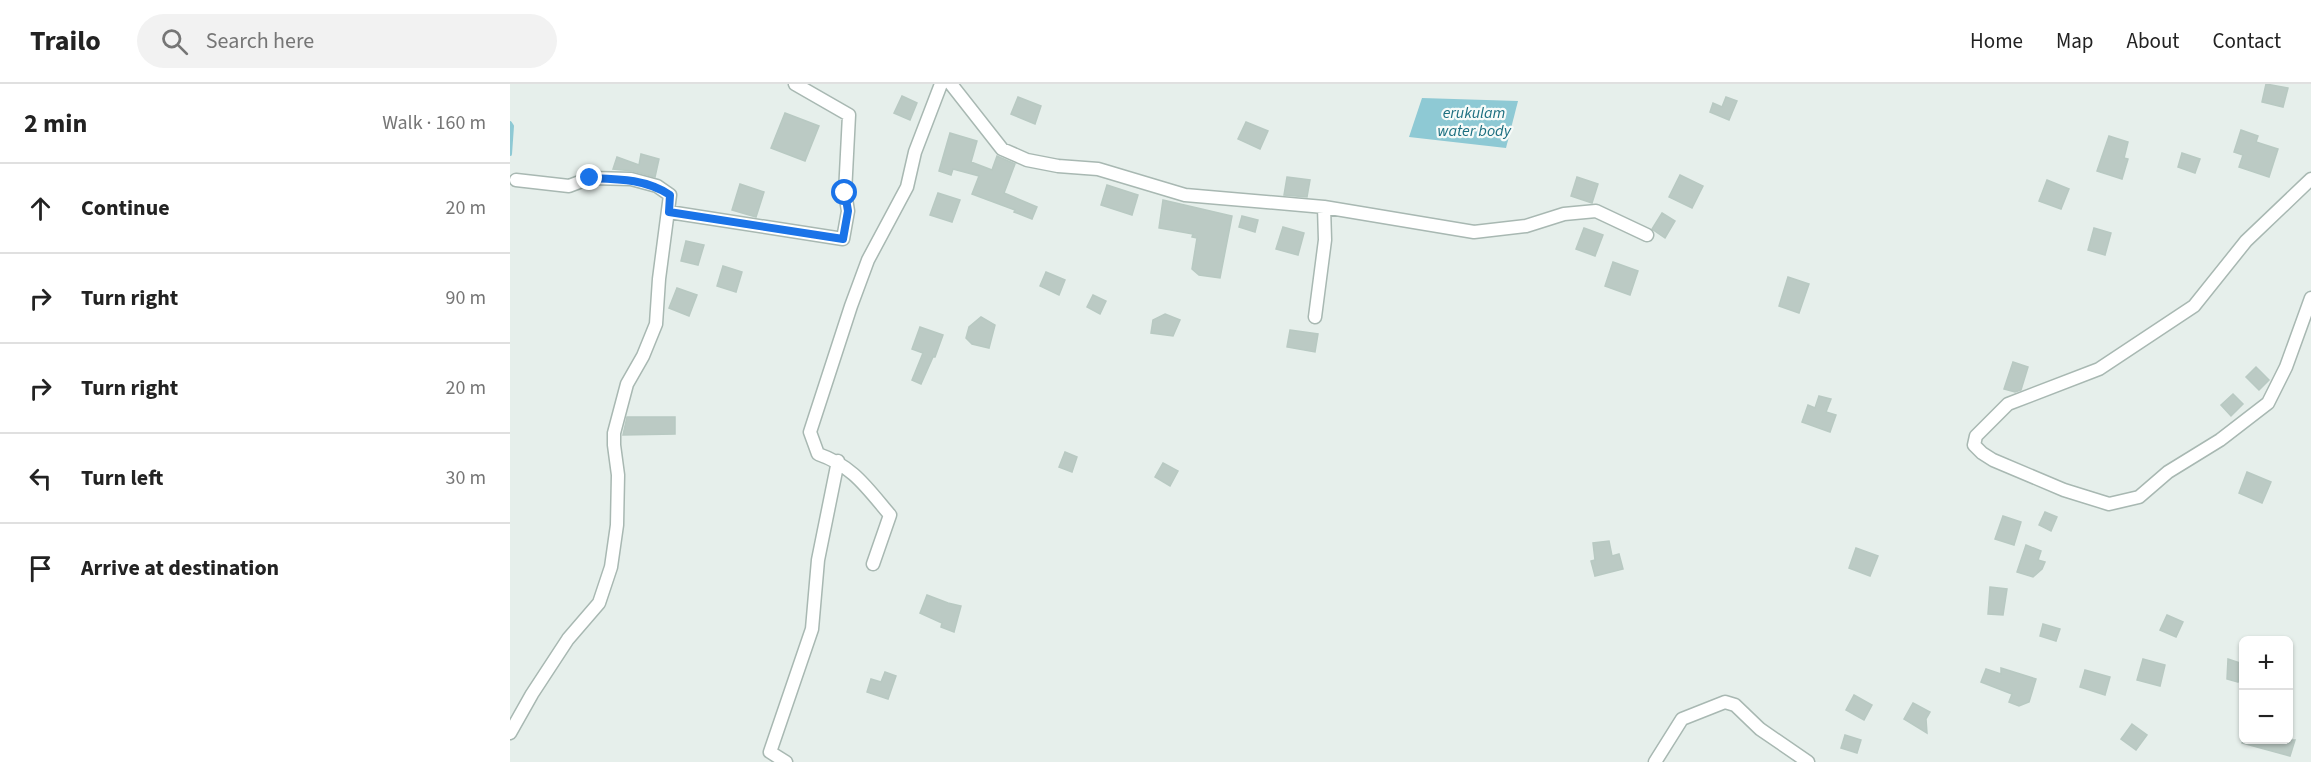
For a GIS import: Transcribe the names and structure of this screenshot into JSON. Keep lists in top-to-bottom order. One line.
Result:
{"water":["erukulam water body"],"page":{"header":"Trailo","search":"Search here","nav":["Home","Map","About","Contact"],"heading":["2 min","Walk · 160 m"],"list":[["Continue","20 m"],["Turn right","90 m"],["Turn right","20 m"],["Turn left","30 m"],"Arrive at destination"],"map_buttons":["+","−"]}}
